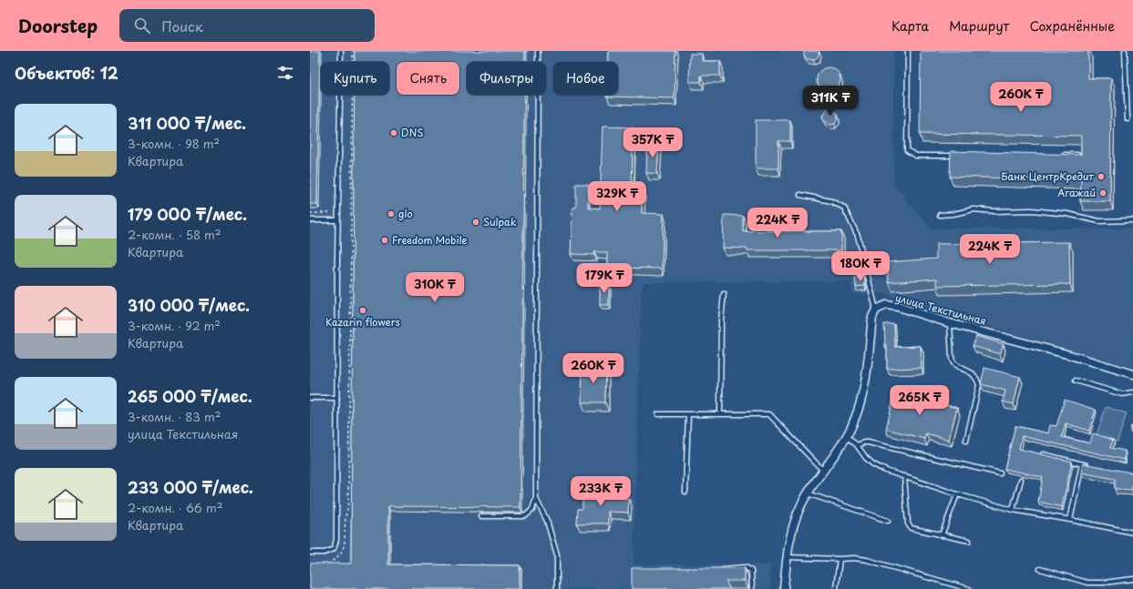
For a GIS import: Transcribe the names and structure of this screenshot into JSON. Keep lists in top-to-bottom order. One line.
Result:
{"streets":{"street":["улица Текстильная"]},"places":["DNS","Банк ЦентрКредит","Агажай","glo","Sulpak","Freedom Mobile","Kazarin flowers"],"page":{"header":"Doorstep","search":"Поиск","nav":["Карта","Маршрут","Сохранённые"],"heading":"Объектов: 12","chip":["Купить","Снять","Фильтры","Новое"],"price":["260K ₸","311K ₸","357K ₸","329K ₸","224K ₸","224K ₸","180K ₸","179K ₸","310K ₸","260K ₸","265K ₸","233K ₸"],"list":[{"name":"311 000 ₸/мес.","note":"3-комн. · 98 m² · Квартира"},{"name":"179 000 ₸/мес.","note":"2-комн. · 58 m² · Квартира"},{"name":"310 000 ₸/мес.","note":"3-комн. · 92 m² · Квартира"},{"name":"265 000 ₸/мес.","note":"3-комн. · 83 m² · улица Текстильная"},{"name":"233 000 ₸/мес.","note":"2-комн. · 66 m² · Квартира"}]}}
